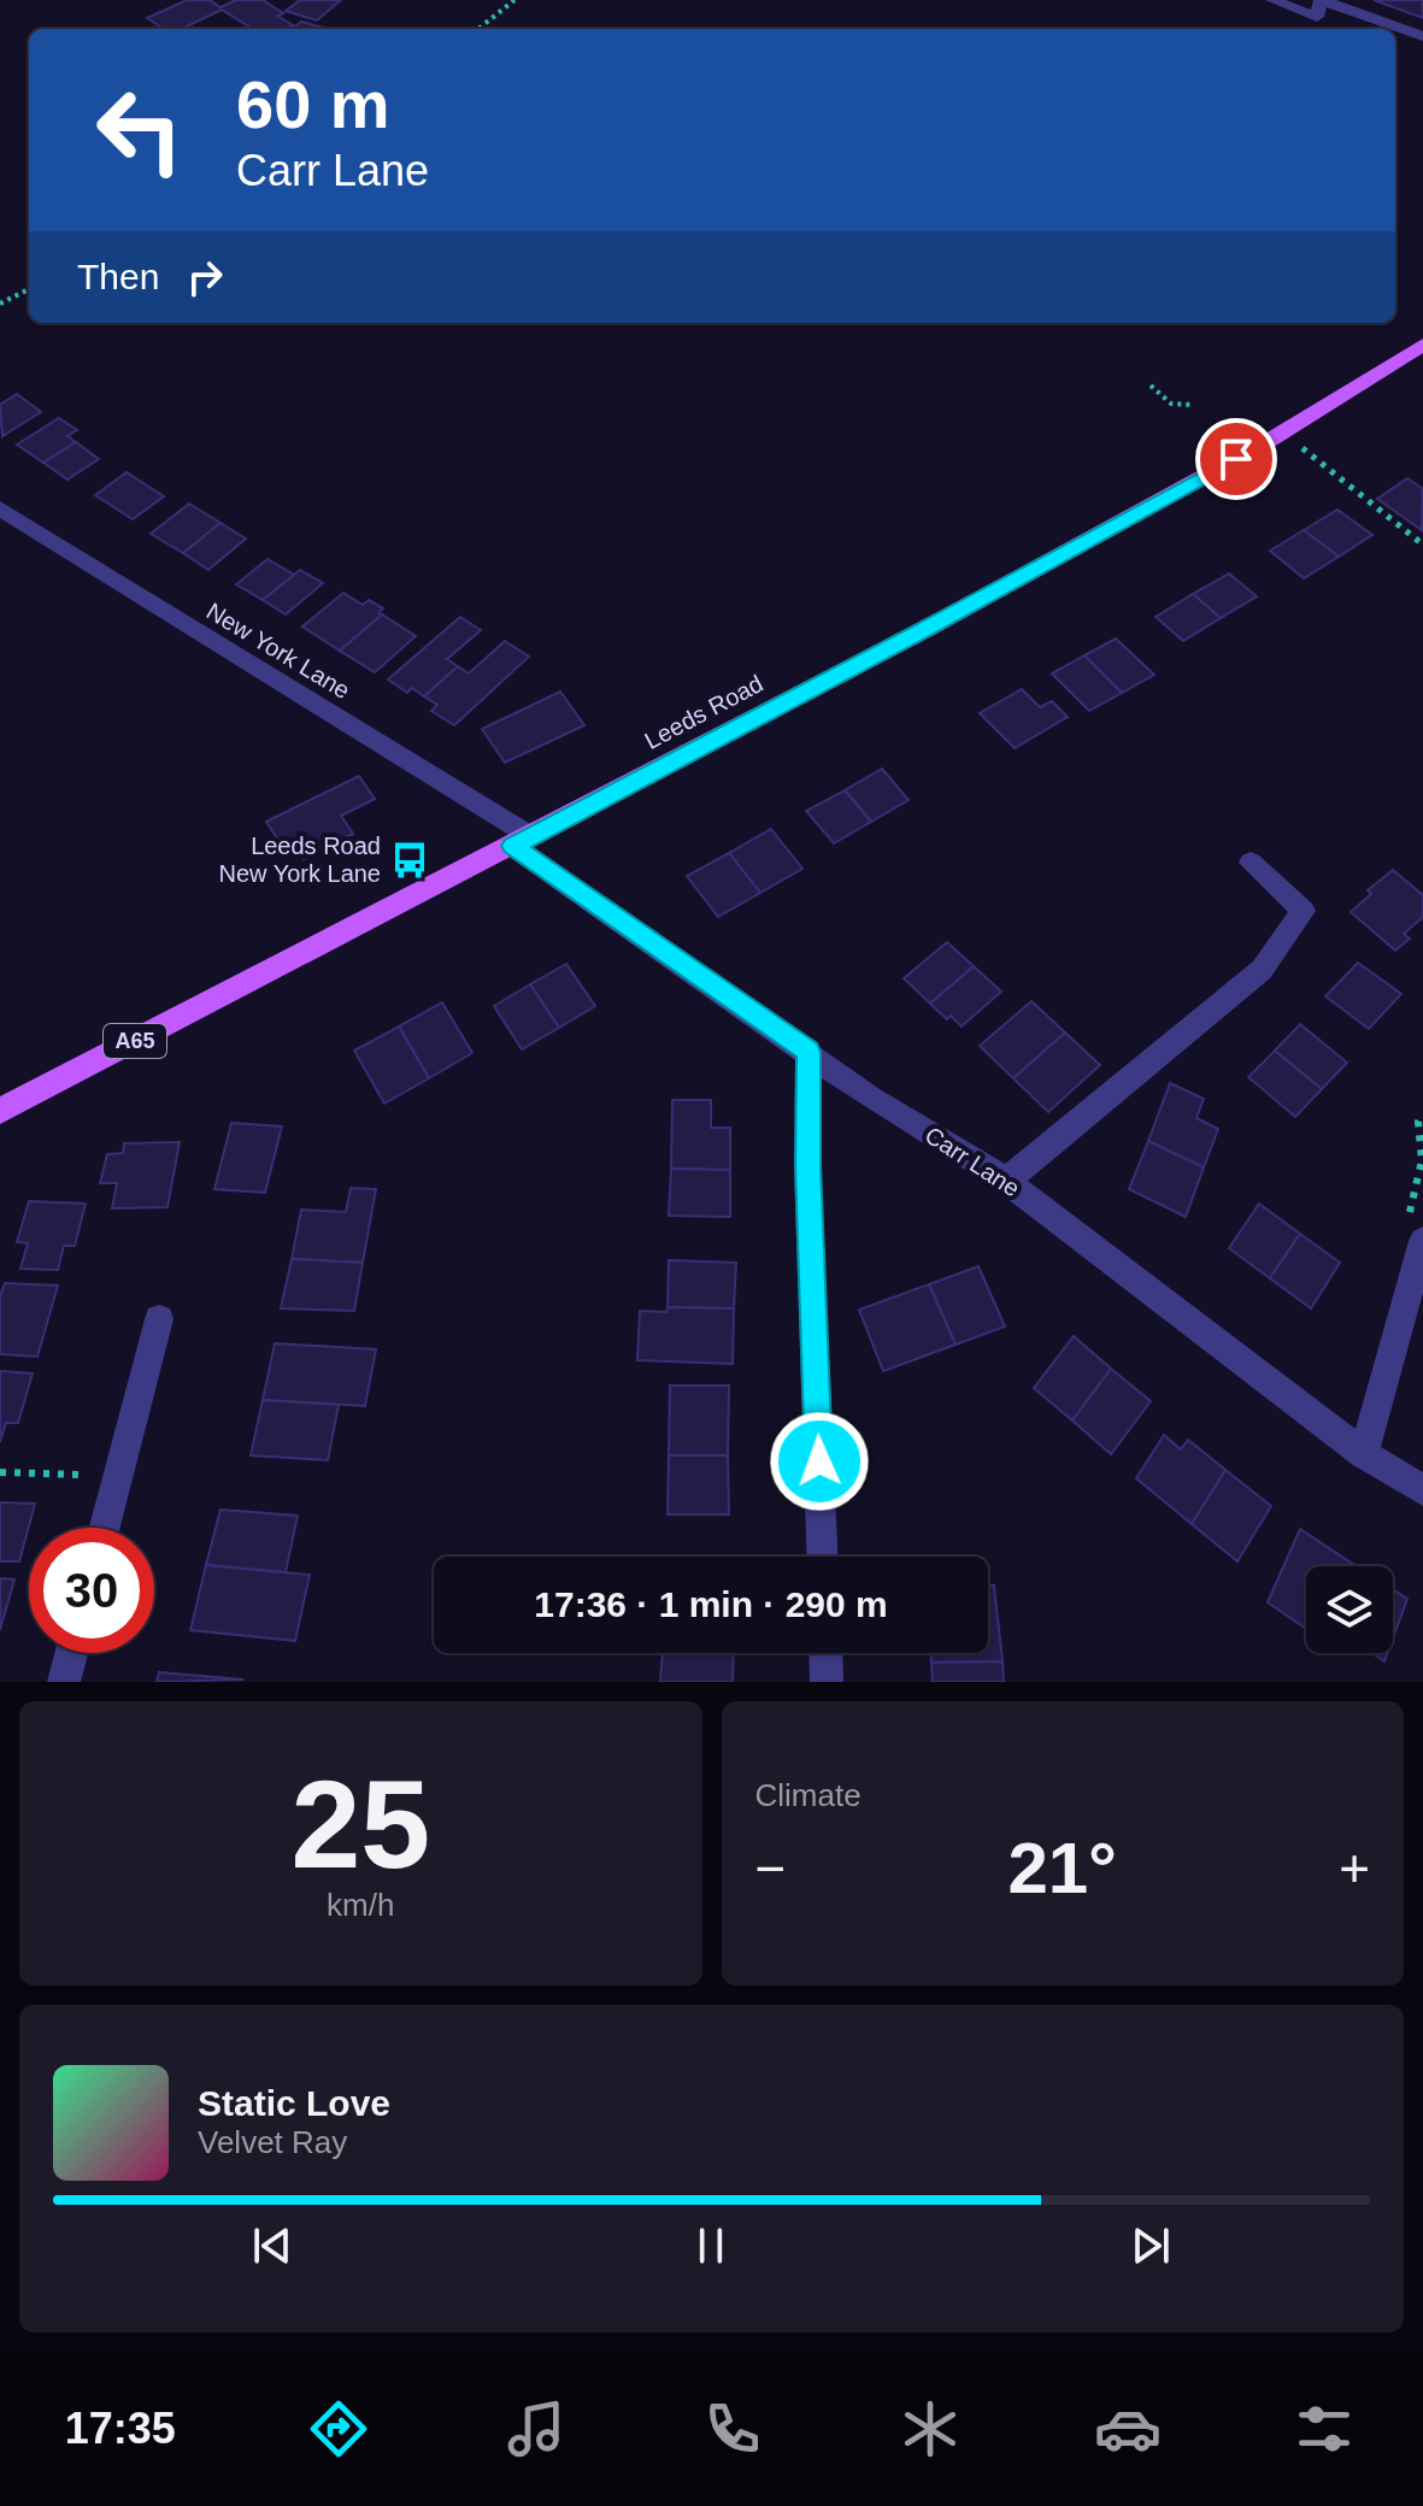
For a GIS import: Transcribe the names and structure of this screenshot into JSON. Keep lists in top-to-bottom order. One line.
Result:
{"streets":{"main road":["Leeds Road","A65"],"street":["New York Lane","Carr Lane"]},"crossings":[["New York Lane","Leeds Road"],["New York Lane","Carr Lane"],["Leeds Road","Carr Lane"]],"places":{"bus stop":["Leeds Road New York Lane"]},"page":{"turn":["60 m","Carr Lane"],"then":"Then","limit":"30","trip":"17:36 · 1 min · 290 m","tile":[["25","km/h"],"Climate"],"heat":["−","21°","+"],"song":["Static Love","Velvet Ray"],"tabs":"17:35"}}
